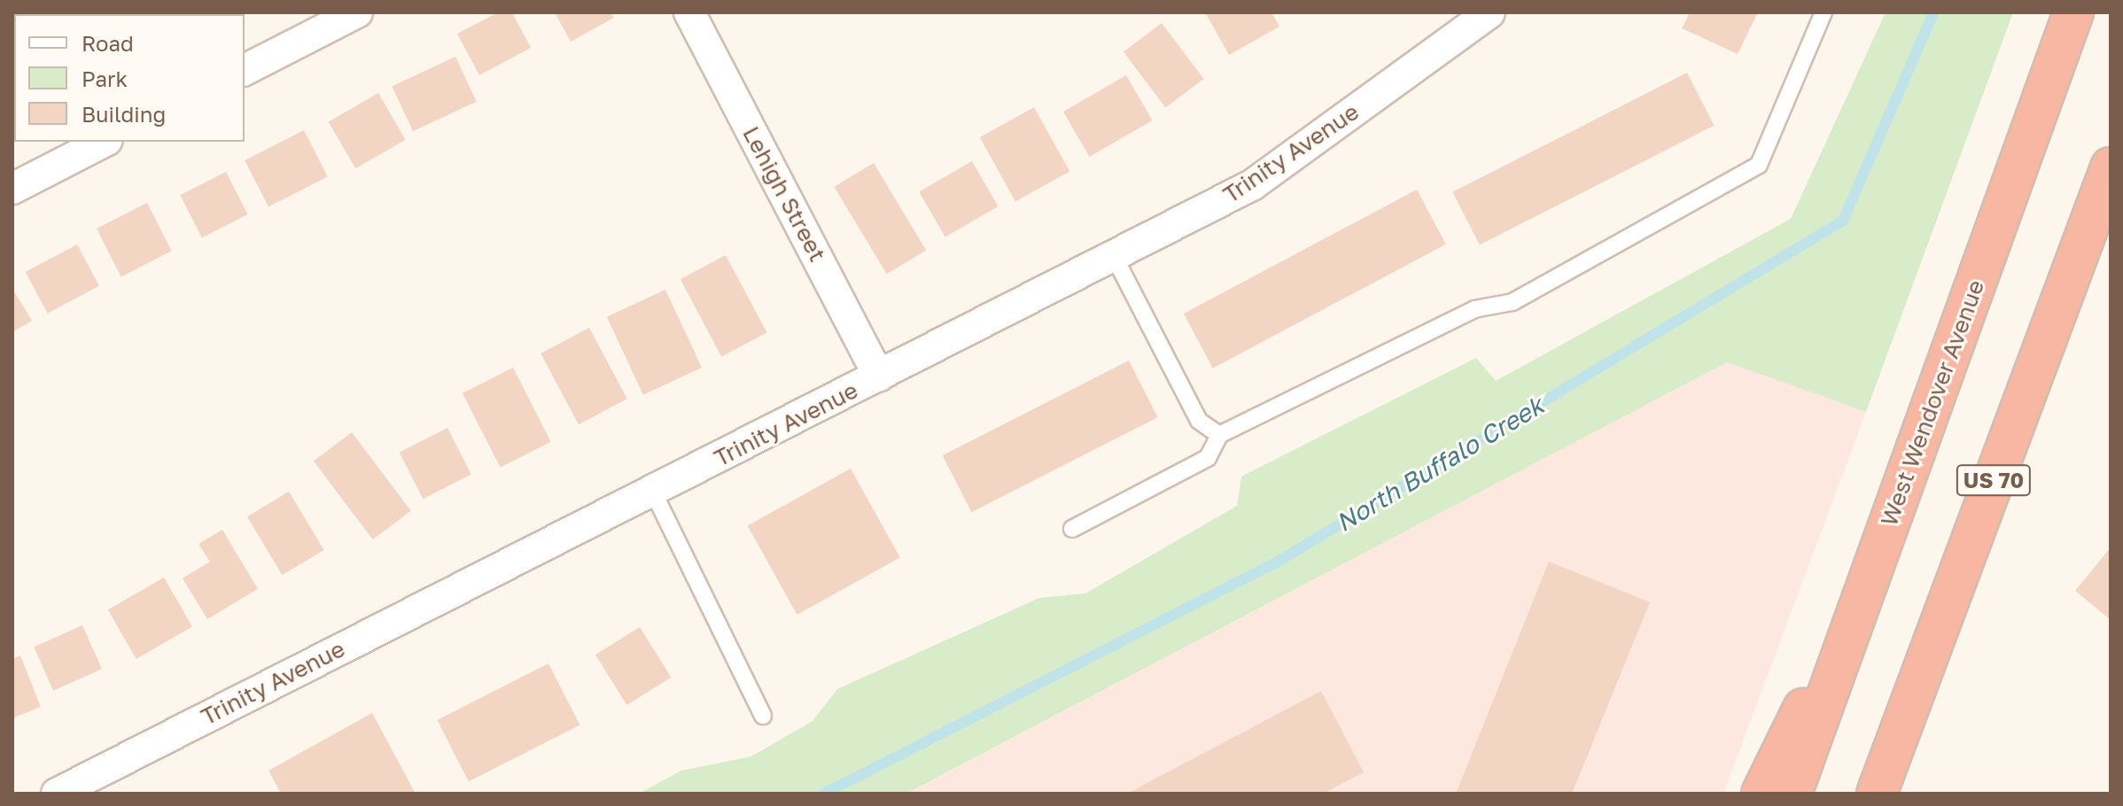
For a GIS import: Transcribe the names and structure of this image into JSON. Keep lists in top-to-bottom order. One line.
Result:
{"streets":{"highway":["West Wendover Avenue","US 70"],"street":["Trinity Avenue","Lehigh Street"]},"crossings":[["Trinity Avenue","Lehigh Street"]],"water":["North Buffalo Creek"],"legend":["Road","Park","Building"]}
